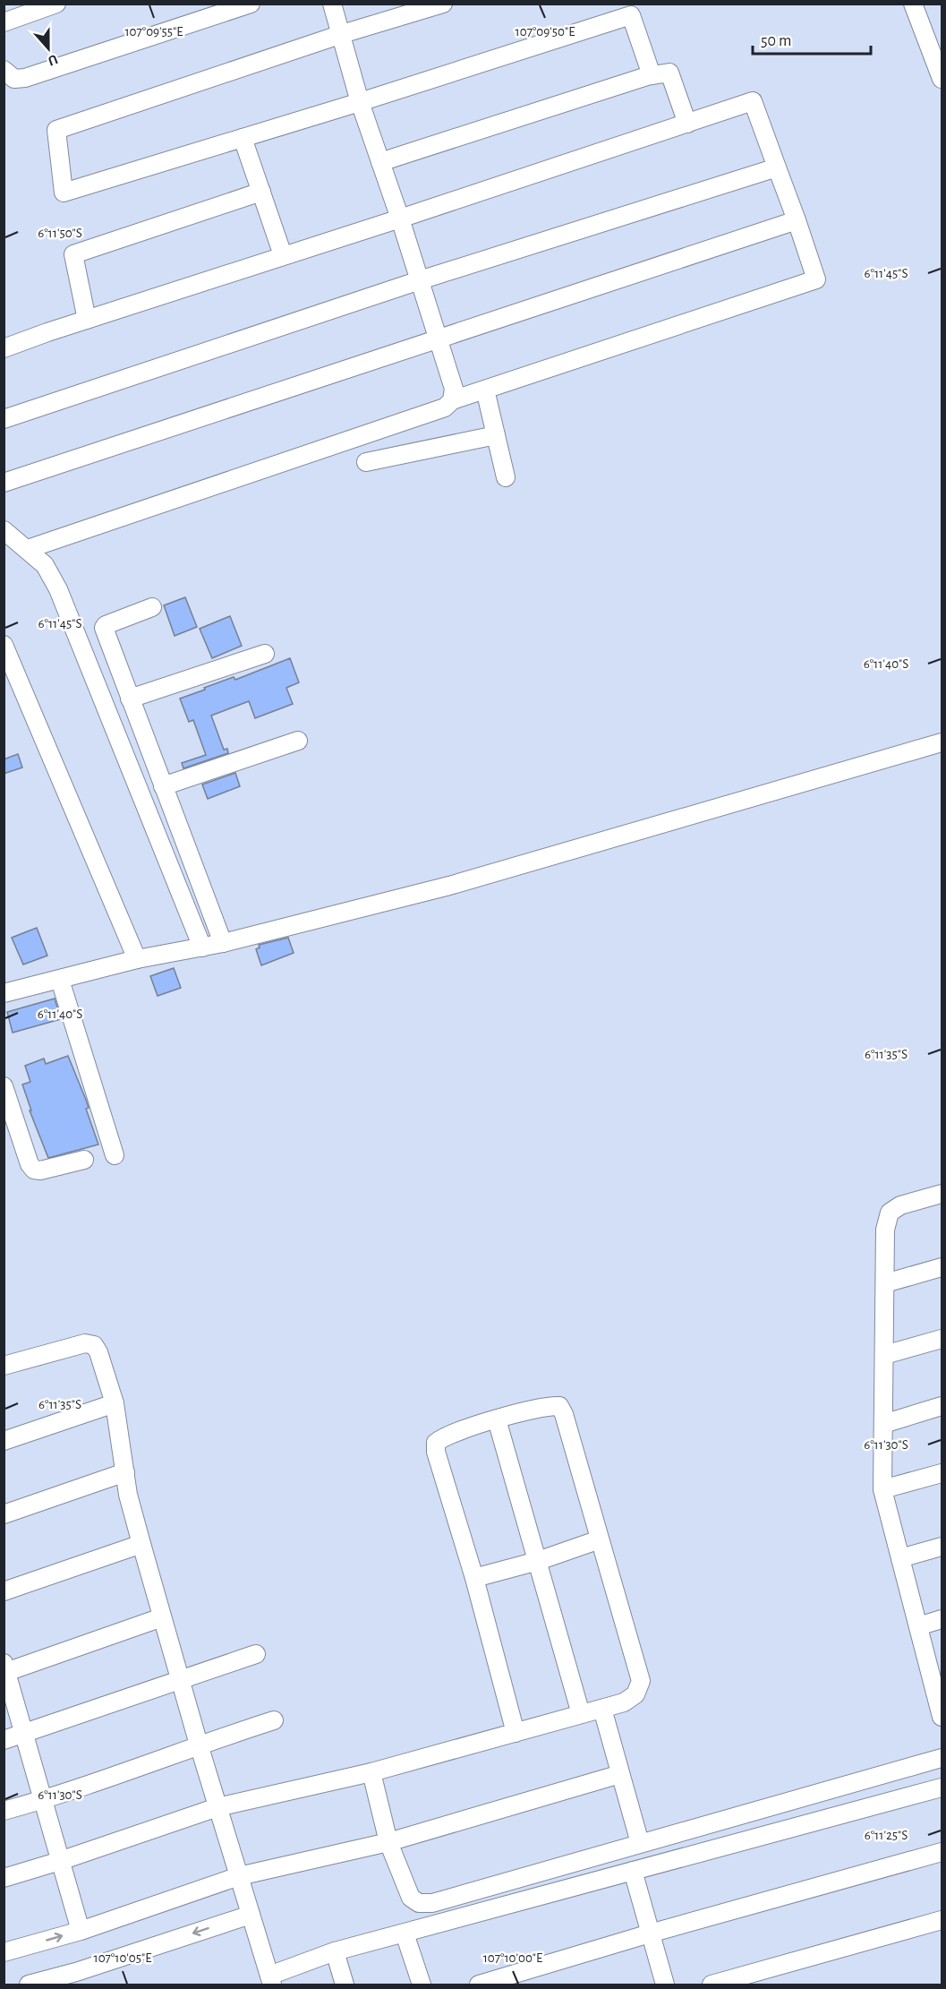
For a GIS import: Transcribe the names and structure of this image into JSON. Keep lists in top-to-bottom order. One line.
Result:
{"scale_bar":"50 m","north":"bottom","coordinates":["107°09'55\"E","107°09'50\"E","6°11'50\"S","6°11'45\"S","6°11'40\"S","6°11'35\"S","6°11'30\"S","6°11'25\"S","107°10'05\"E","107°10'00\"E"]}
